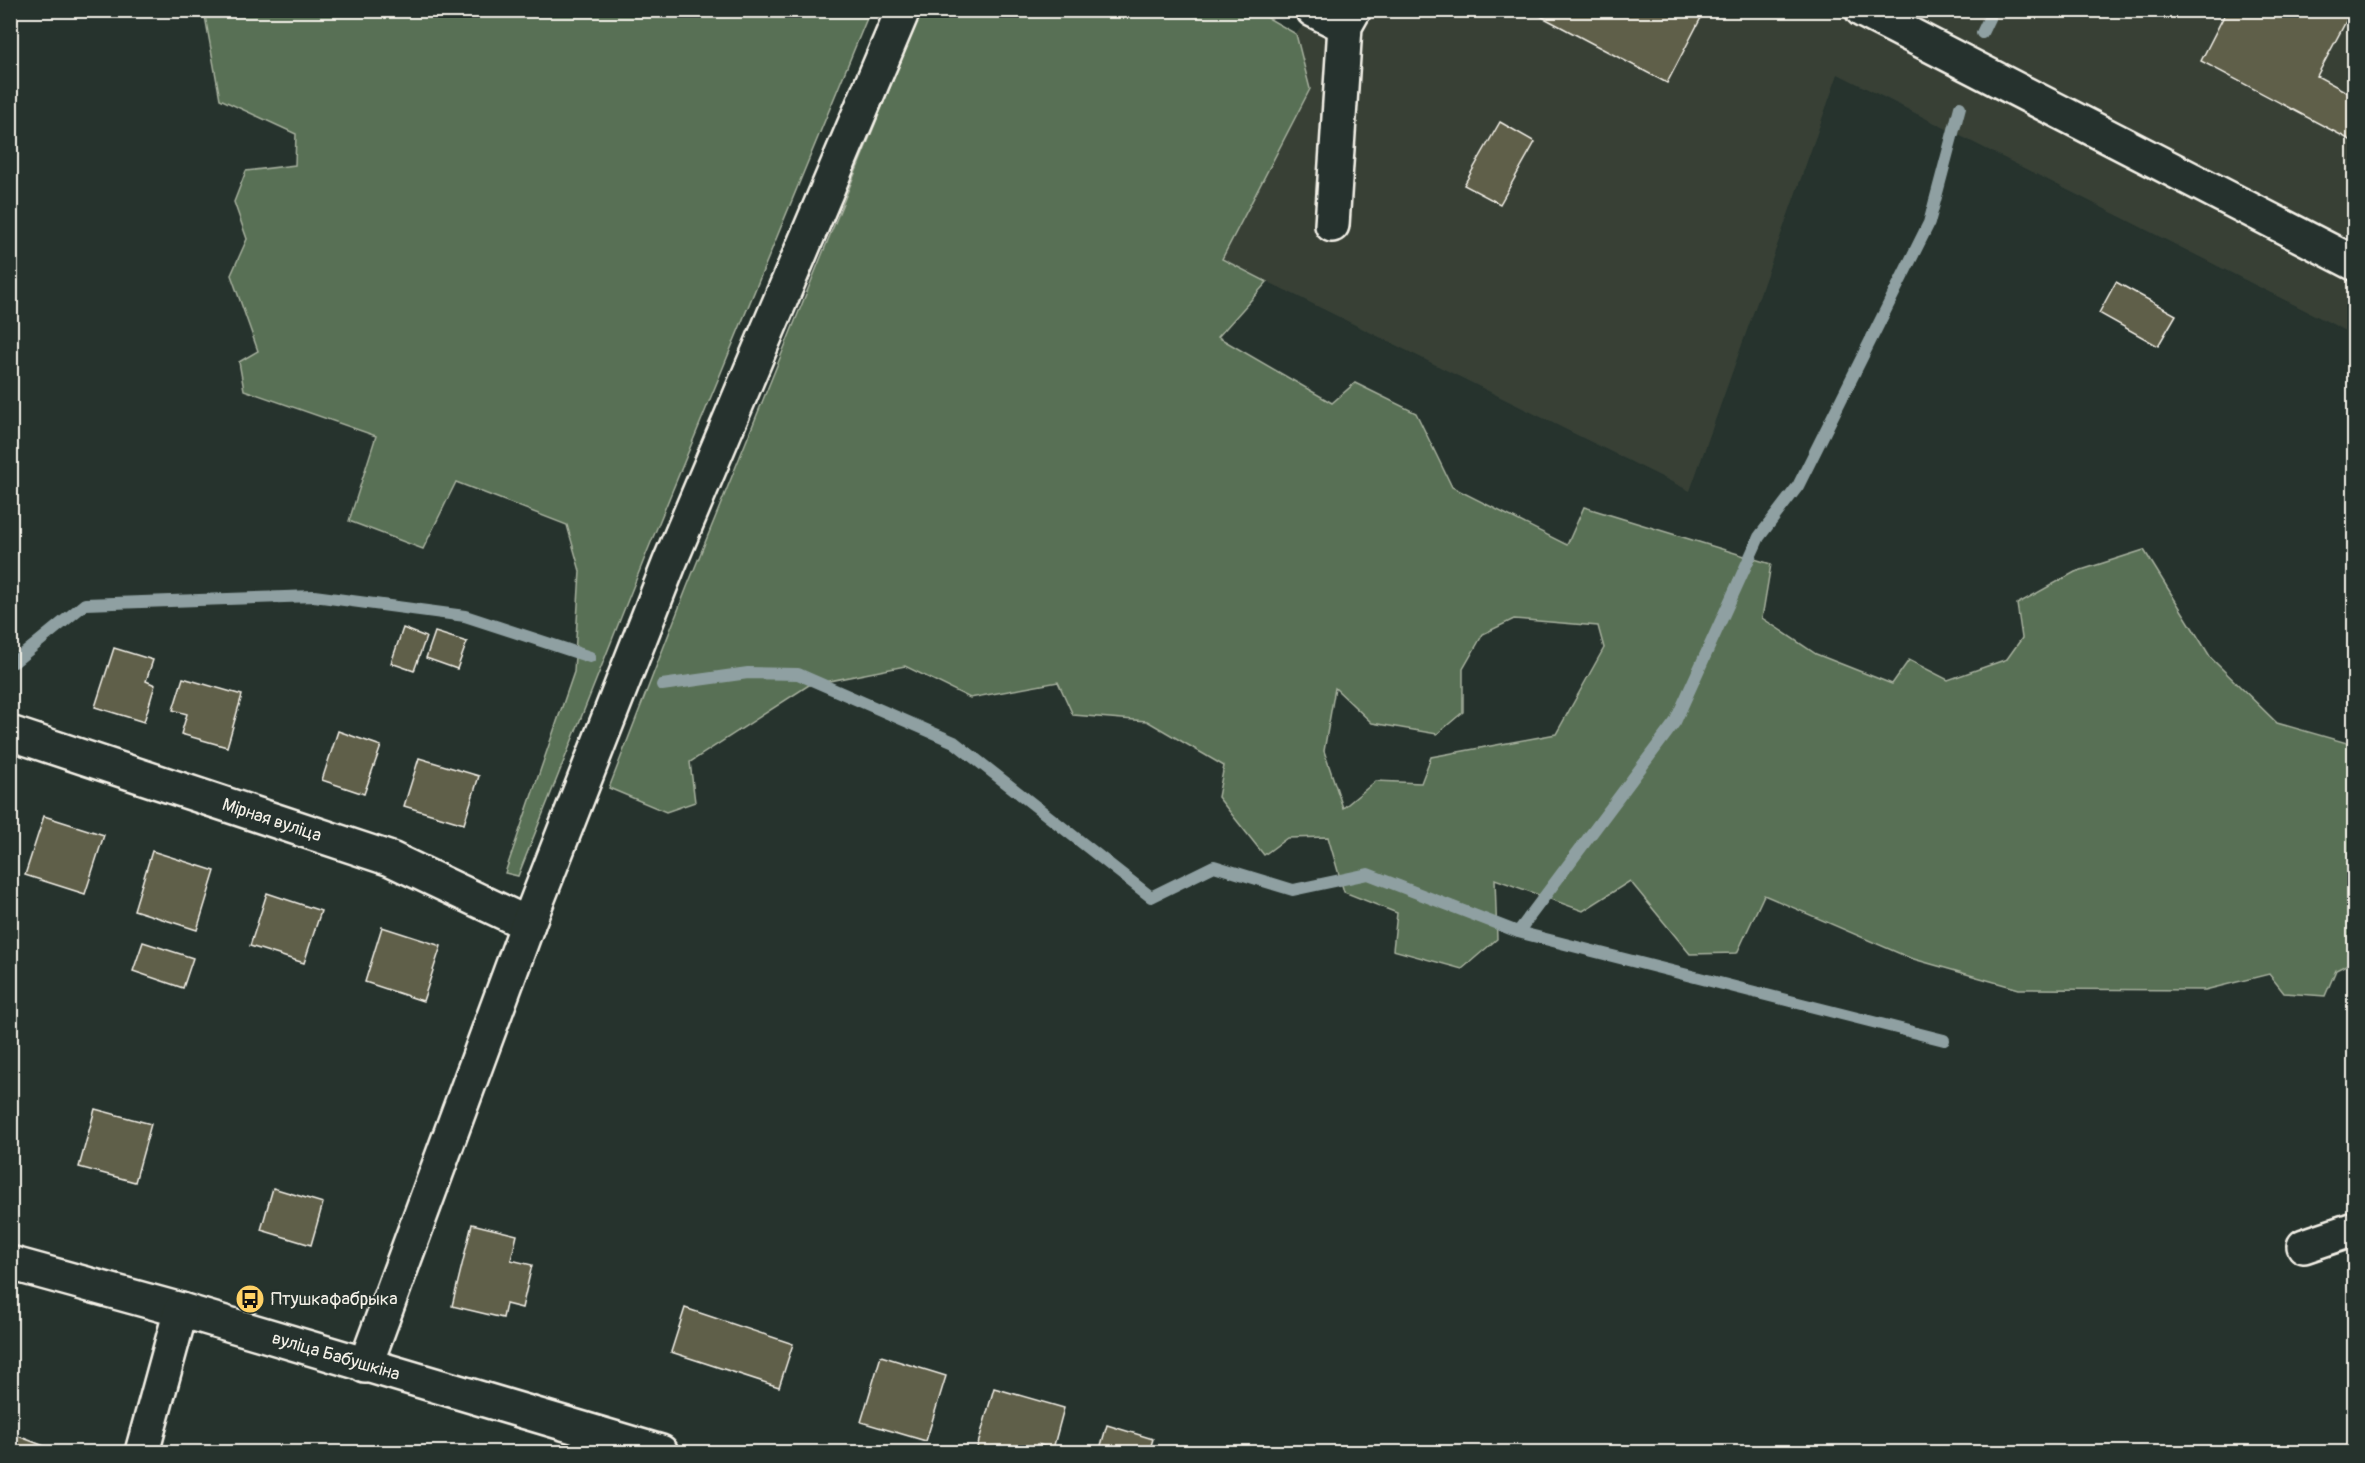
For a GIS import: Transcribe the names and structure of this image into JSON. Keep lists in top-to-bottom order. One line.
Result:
{"streets":{"street":["Мірная вуліца","вуліца Бабушкіна"]},"places":{"bus stop":["Птушкафабрыка"]}}
